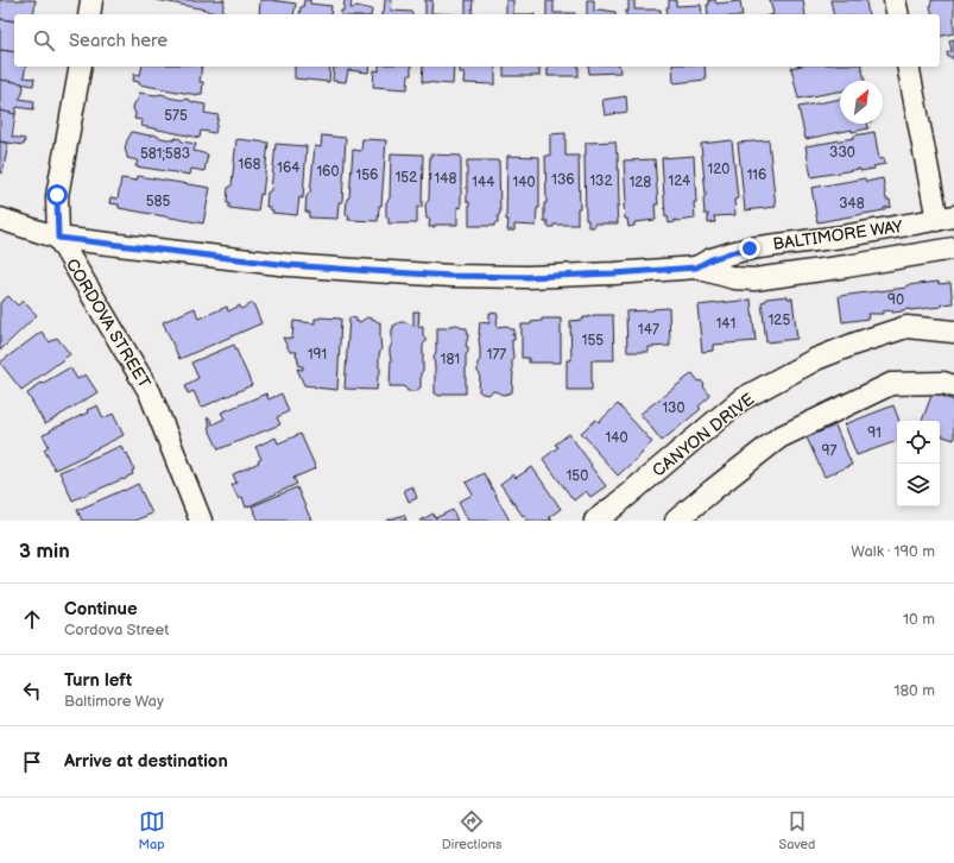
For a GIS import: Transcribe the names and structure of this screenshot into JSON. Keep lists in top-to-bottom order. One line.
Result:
{"streets":{"street":["BALTIMORE WAY","CORDOVA STREET","CANYON DRIVE"]},"crossings":[["BALTIMORE WAY","CORDOVA STREET"]],"house_numbers":["575","330","581;583","168","164","120","160","156","116","152","148","136","132","124","144","140","128","585","348","90","125","141","147","155","191","177","181","130","91","140","97","150"],"north":"top right","page":{"search":"Search here","heading":["3 min","Walk · 190 m"],"list":[["Continue","Cordova Street","10 m"],["Turn left","Baltimore Way","180 m"],"Arrive at destination"],"nav":["Map","Directions","Saved"]}}
